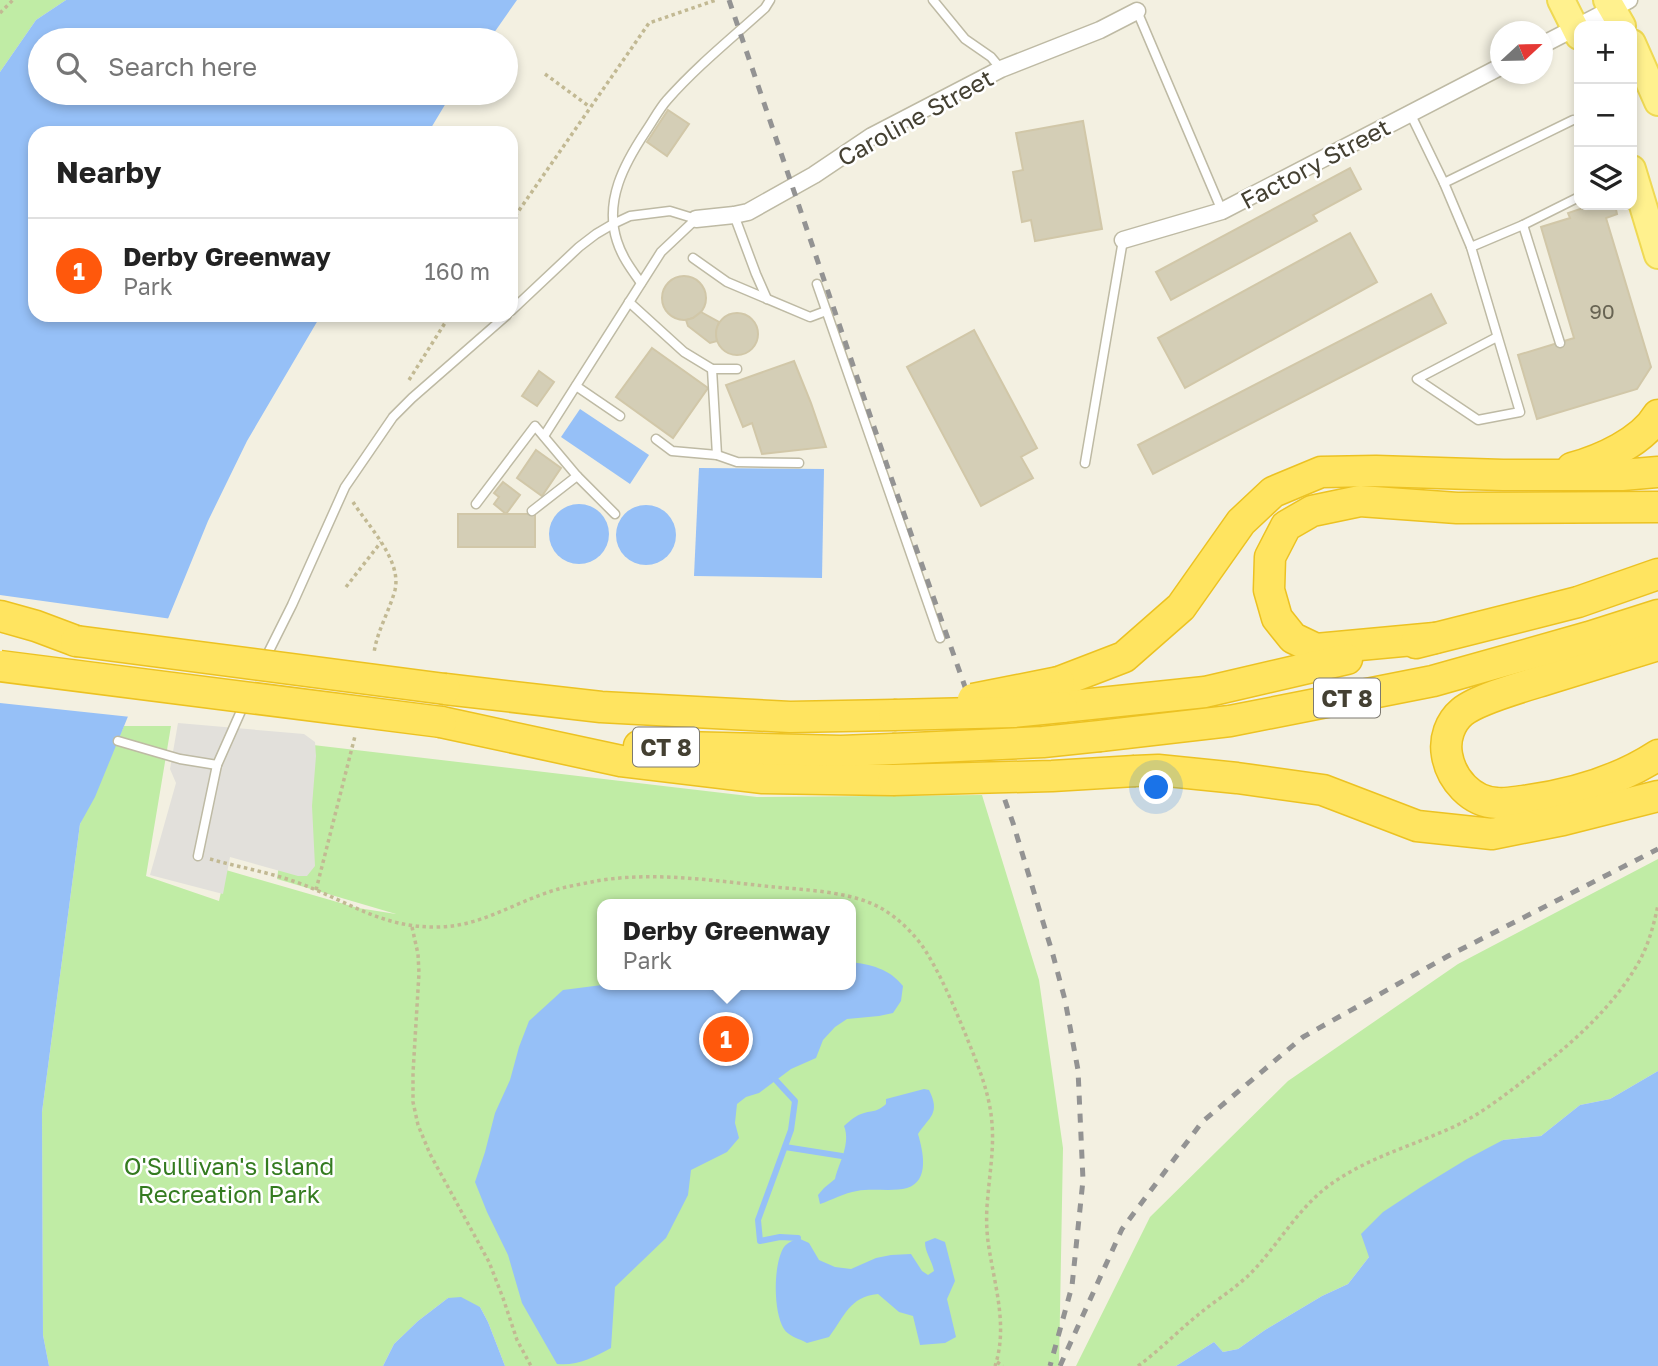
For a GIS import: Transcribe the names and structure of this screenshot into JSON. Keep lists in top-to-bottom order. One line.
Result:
{"streets":{"highway":["CT 8"],"street":["Caroline Street","Factory Street"]},"parks":["O'Sullivan's Island Recreation Park"],"house_numbers":["90"],"north":"right","page":{"map_buttons":["+","−"],"search":"Search here","heading":"Nearby","list":[{"mark":"1","name":"Derby Greenway","note":"Park","value":"160 m"}],"popup":["Derby Greenway","Park"],"pins":"1"}}
